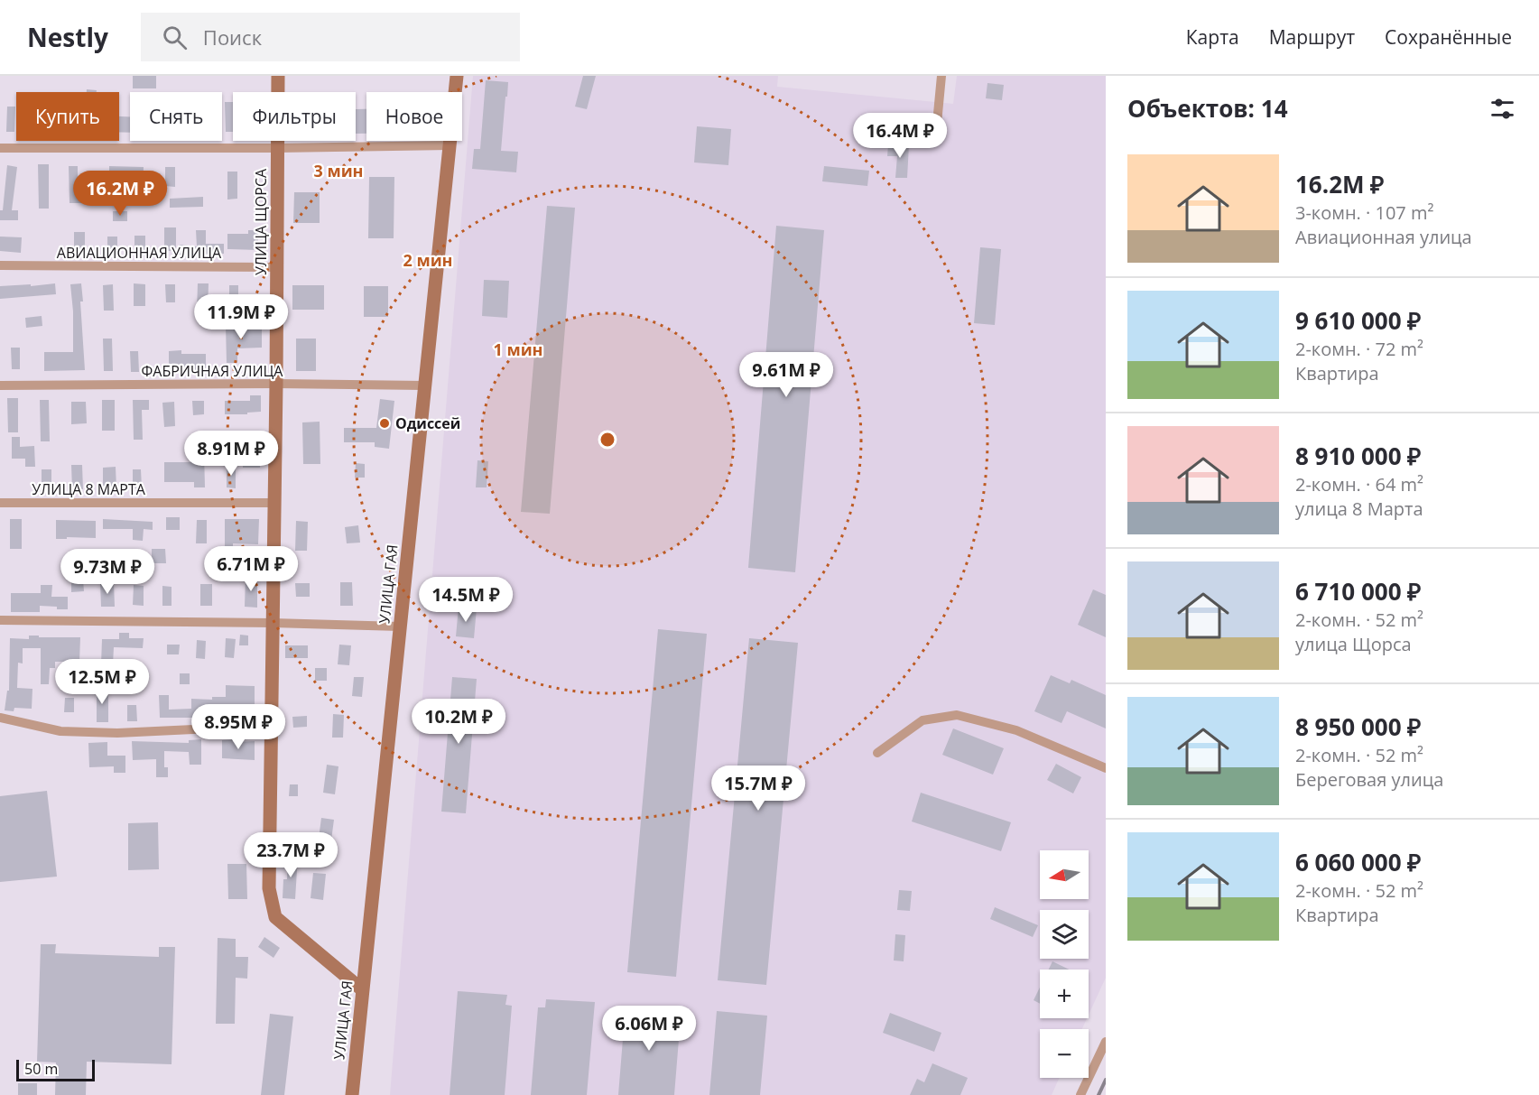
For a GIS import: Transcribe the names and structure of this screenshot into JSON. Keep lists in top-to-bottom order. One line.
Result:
{"streets":{"main road":["УЛИЦА ЩОРСА","УЛИЦА ГАЯ"],"street":["АВИАЦИОННАЯ УЛИЦА","ФАБРИЧНАЯ УЛИЦА","УЛИЦА 8 МАРТА"]},"crossings":[["УЛИЦА ЩОРСА","АВИАЦИОННАЯ УЛИЦА"],["УЛИЦА ЩОРСА","ФАБРИЧНАЯ УЛИЦА"],["УЛИЦА ЩОРСА","УЛИЦА 8 МАРТА"],["УЛИЦА ЩОРСА","УЛИЦА ГАЯ"],["ФАБРИЧНАЯ УЛИЦА","УЛИЦА ГАЯ"]],"places":["Одиссей"],"scale_bar":"50 m","north":"left","page":{"header":"Nestly","search":"Поиск","nav":["Карта","Маршрут","Сохранённые"],"heading":"Объектов: 14","chip":["Купить","Снять","Фильтры","Новое"],"price":["16.4M ₽","16.2M ₽","11.9M ₽","9.61M ₽","8.91M ₽","6.71M ₽","9.73M ₽","14.5M ₽","12.5M ₽","10.2M ₽","8.95M ₽","15.7M ₽","23.7M ₽","6.06M ₽"],"list":[{"name":"16.2M ₽","note":"3-комн. · 107 m² · Авиационная улица"},{"name":"9 610 000 ₽","note":"2-комн. · 72 m² · Квартира"},{"name":"8 910 000 ₽","note":"2-комн. · 64 m² · улица 8 Марта"},{"name":"6 710 000 ₽","note":"2-комн. · 52 m² · улица Щорса"},{"name":"8 950 000 ₽","note":"2-комн. · 52 m² · Береговая улица"},{"name":"6 060 000 ₽","note":"2-комн. · 52 m² · Квартира"}],"map_buttons":["+","−"],"scale":"50 m"},"rings":["3 мин","2 мин","1 мин"]}
